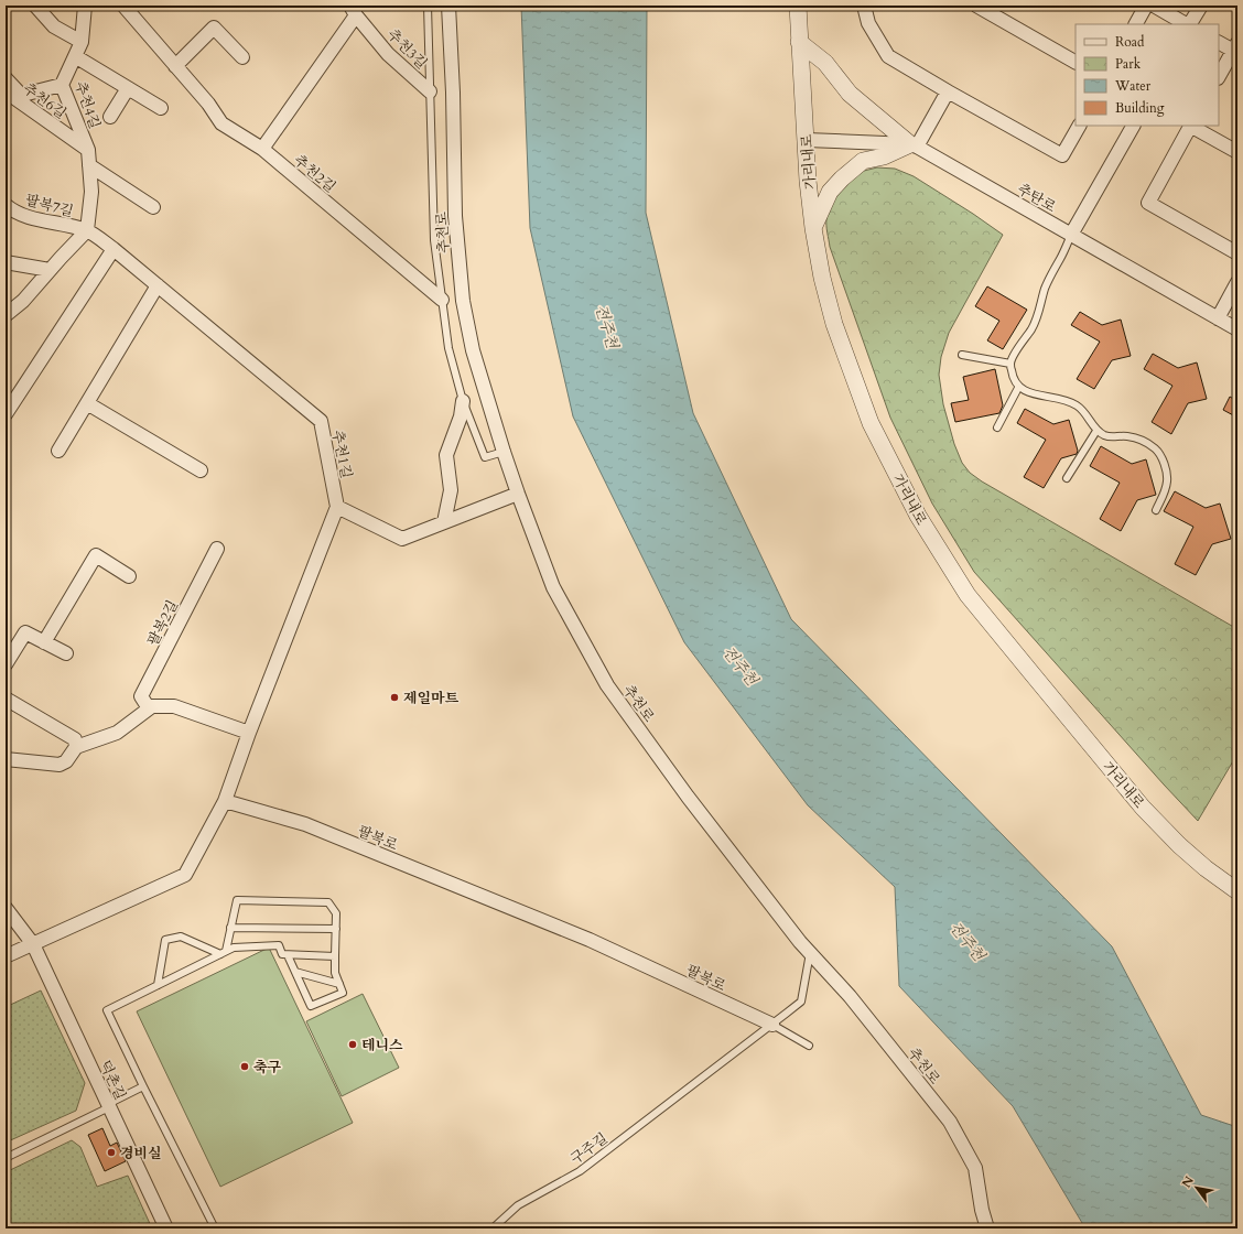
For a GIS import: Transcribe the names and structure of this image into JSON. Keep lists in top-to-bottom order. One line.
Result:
{"streets":{"street":["추천3길","추천6길","추천4길","가리내로","추천2길","추탄로","팔복7길","추천로","추천1길","팔복2길","팔복로","덕촌길"],"lane":["구주길"]},"crossings":[["추천3길","추천로"],["추천6길","추천4길"],["추천4길","팔복7길"],["추천4길","추천1길"],["가리내로","추탄로"],["추천2길","추천로"],["팔복7길","추천1길"],["추천로","팔복로"],["추천로","구주길"]],"water":["전주천"],"places":["제일마트","테니스","축구","경비실"],"legend":["Road","Park","Water","Building"],"north":"top left"}
